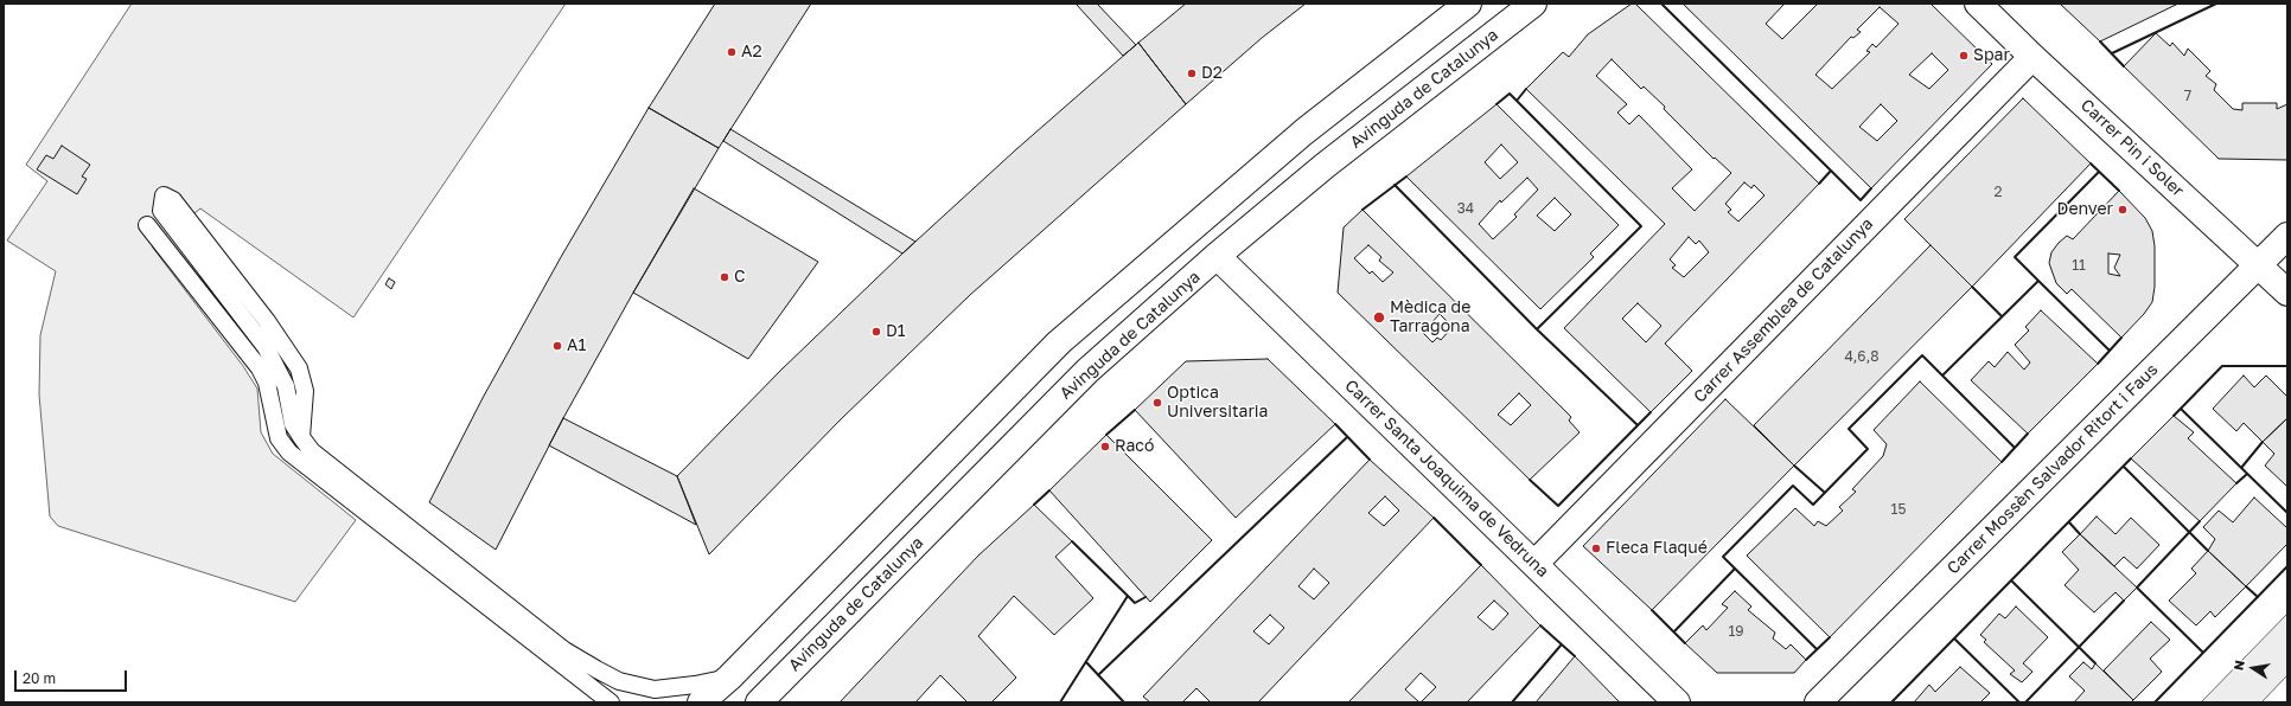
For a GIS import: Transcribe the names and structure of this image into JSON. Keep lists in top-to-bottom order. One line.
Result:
{"streets":{"street":["Avinguda de Catalunya","Carrer Pin i Soler","Carrer Assemblea de Catalunya","Carrer Mossèn Salvador Ritort i Faus","Carrer Santa Joaquima de Vedruna"]},"crossings":[["Avinguda de Catalunya","Carrer Santa Joaquima de Vedruna"],["Carrer Pin i Soler","Carrer Assemblea de Catalunya"],["Carrer Pin i Soler","Carrer Mossèn Salvador Ritort i Faus"],["Carrer Assemblea de Catalunya","Carrer Santa Joaquima de Vedruna"]],"places":["A2","Spar","D2","Denver","C","Mèdica de Tarragona","D1","A1","Optica Universitaria","Racó","Fleca Flaqué"],"house_numbers":["7","2","34","11","4,6,8","15","19"],"scale_bar":"20 m","north":"left"}
